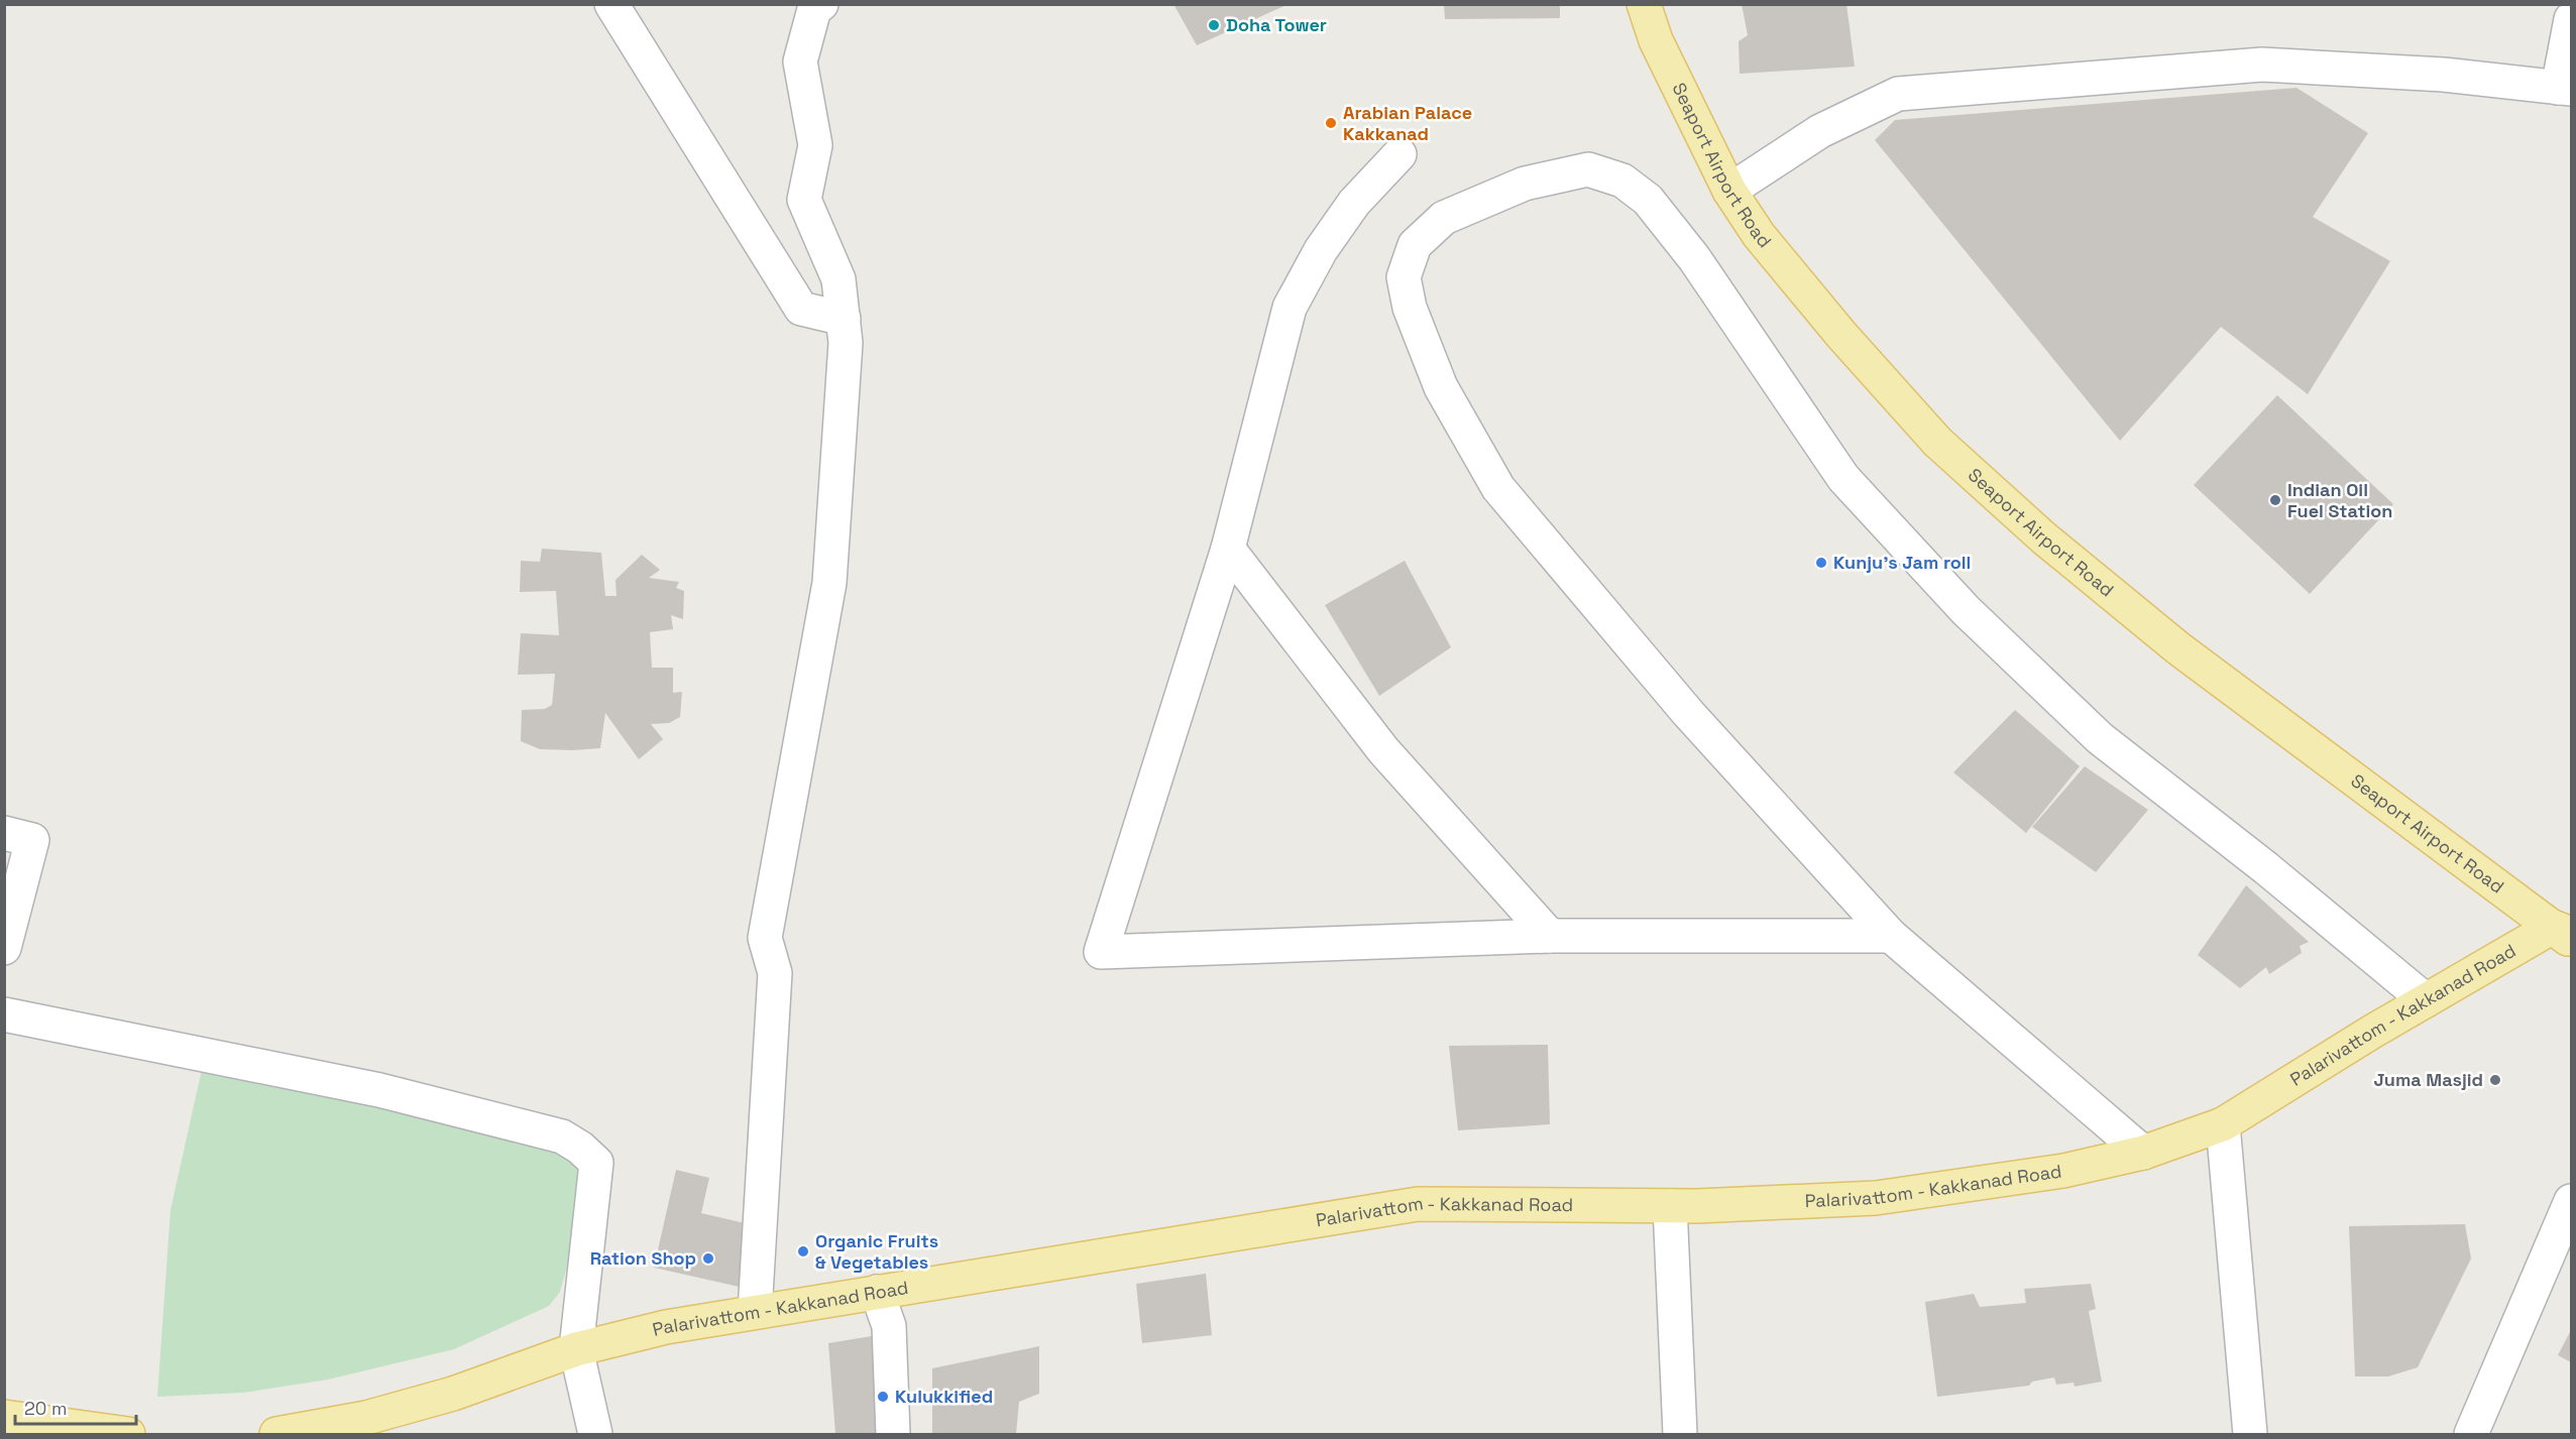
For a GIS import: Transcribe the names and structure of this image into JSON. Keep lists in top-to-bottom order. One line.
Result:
{"streets":{"main road":["Seaport Airport Road","Palarivattom - Kakkanad Road"]},"crossings":[["Seaport Airport Road","Palarivattom - Kakkanad Road"]],"places":["Doha Tower","Arabian Palace Kakkanad","Indian Oil Fuel Station","Kunju's Jam roll","Juma Masjid","Organic Fruits & Vegetables","Ration Shop","Kulukkified"],"scale_bar":"20 m"}
